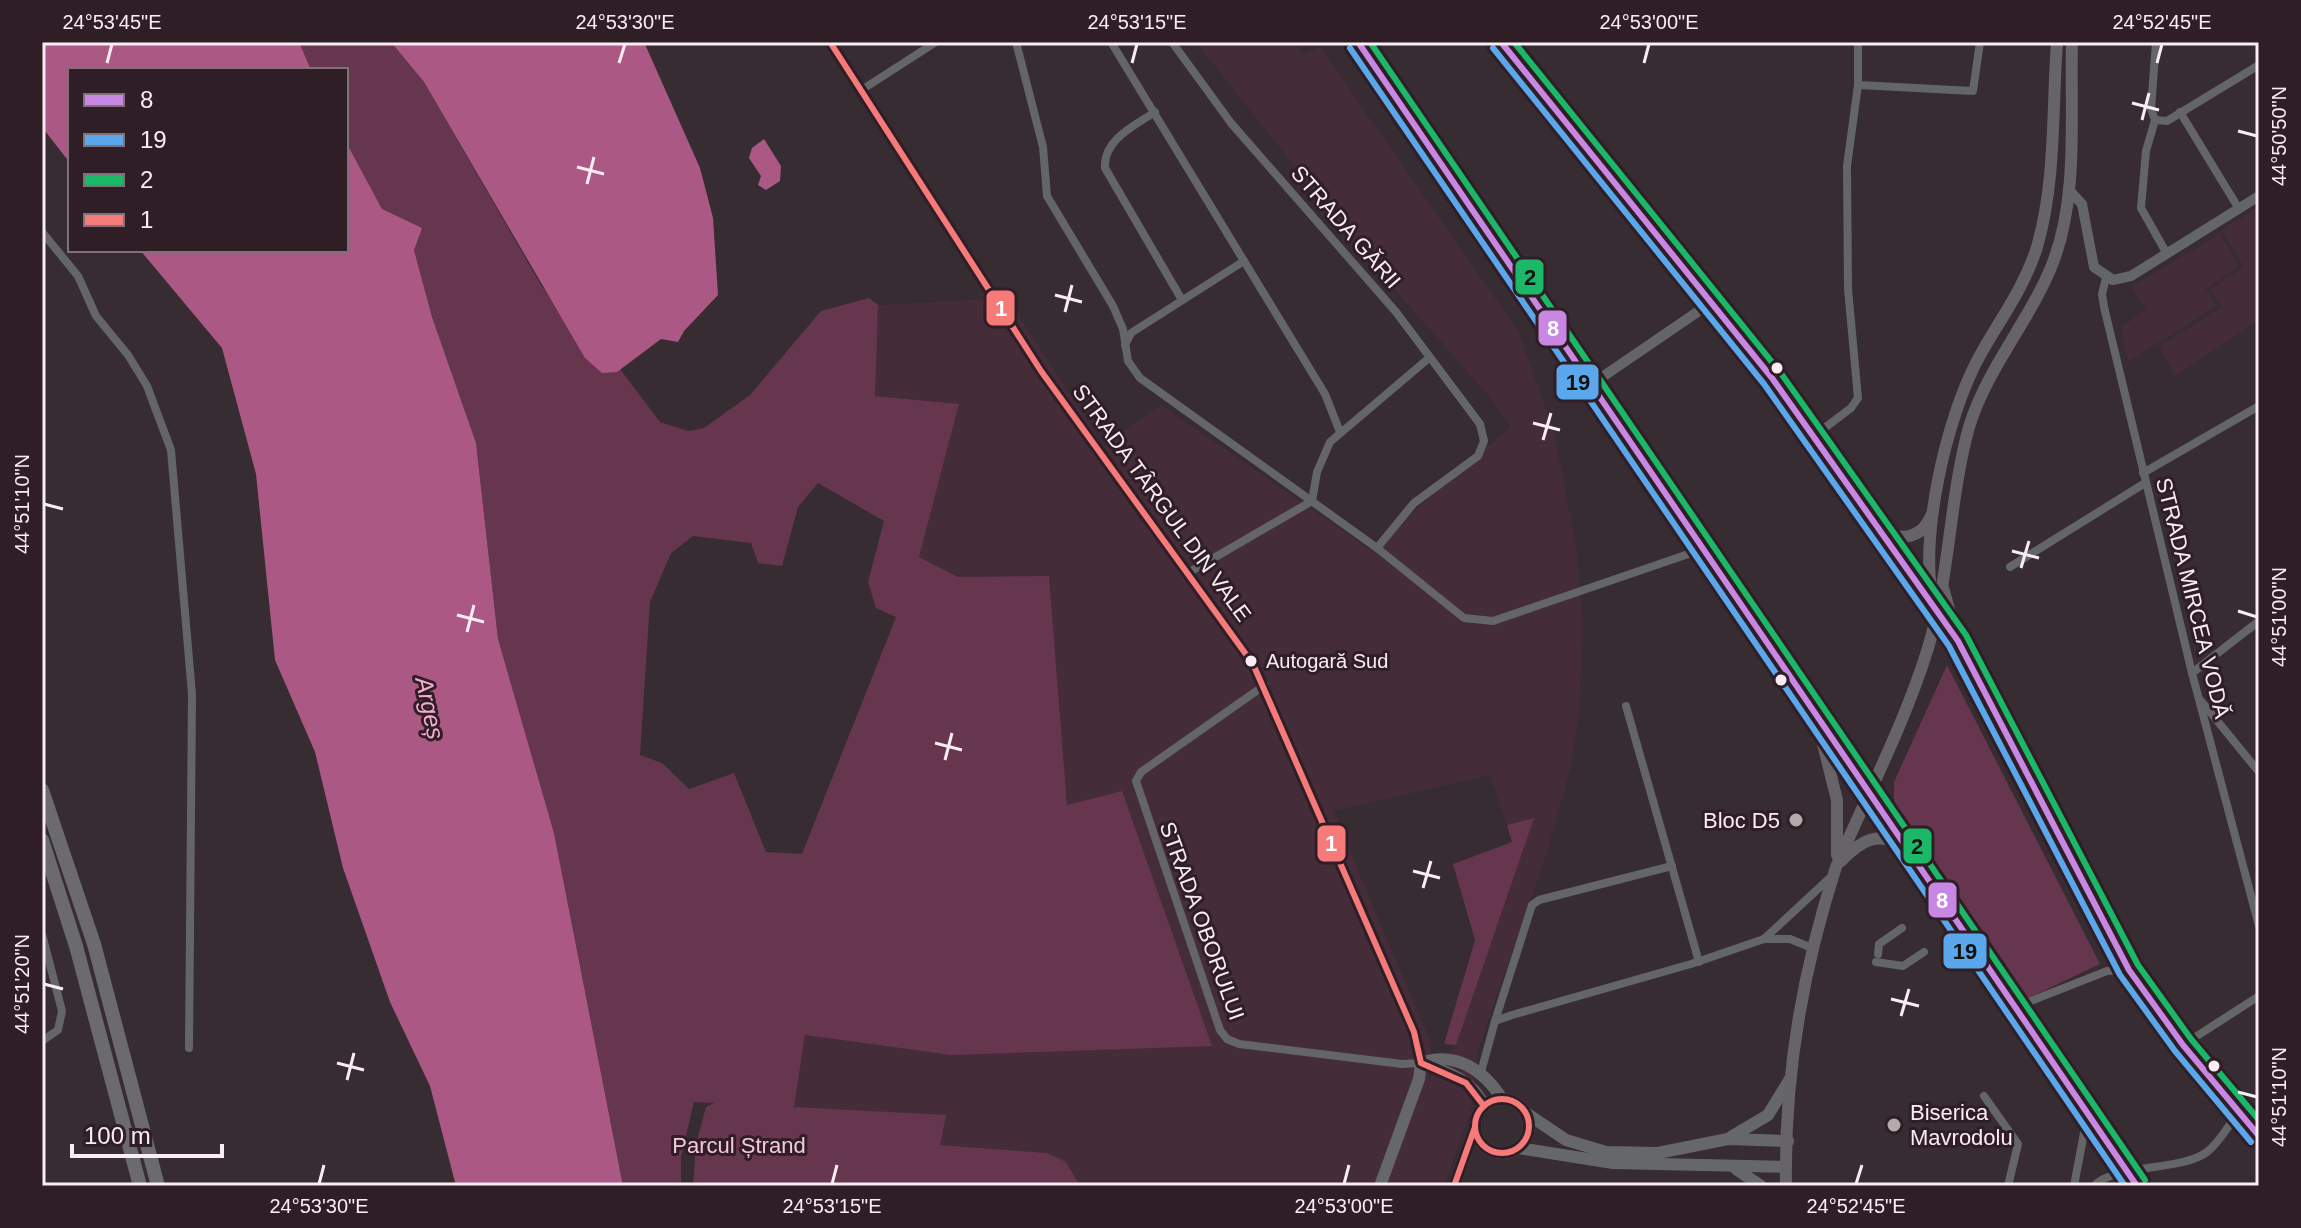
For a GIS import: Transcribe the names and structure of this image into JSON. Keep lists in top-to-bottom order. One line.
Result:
{"streets":{"street":["STRADA GĂRII","STRADA TÂRGUL DIN VALE","STRADA MIRCEA VODĂ","STRADA OBORULUI"]},"crossings":[["STRADA TÂRGUL DIN VALE","STRADA OBORULUI"]],"water":["Argeș"],"parks":["Parcul Ștrand"],"places":["Autogară Sud","Bloc D5","Biserica Mavrodolu"],"lines":["transit line 8","transit line 2","transit line 1","transit line 19"],"legend":["8","19","2","1"],"scale_bar":"100 m","coordinates":["24°53'45\"E","24°53'30\"E","24°53'15\"E","24°53'00\"E","24°52'45\"E","44°50'50\"N","44°51'10\"N","44°51'00\"N","44°51'20\"N"]}
